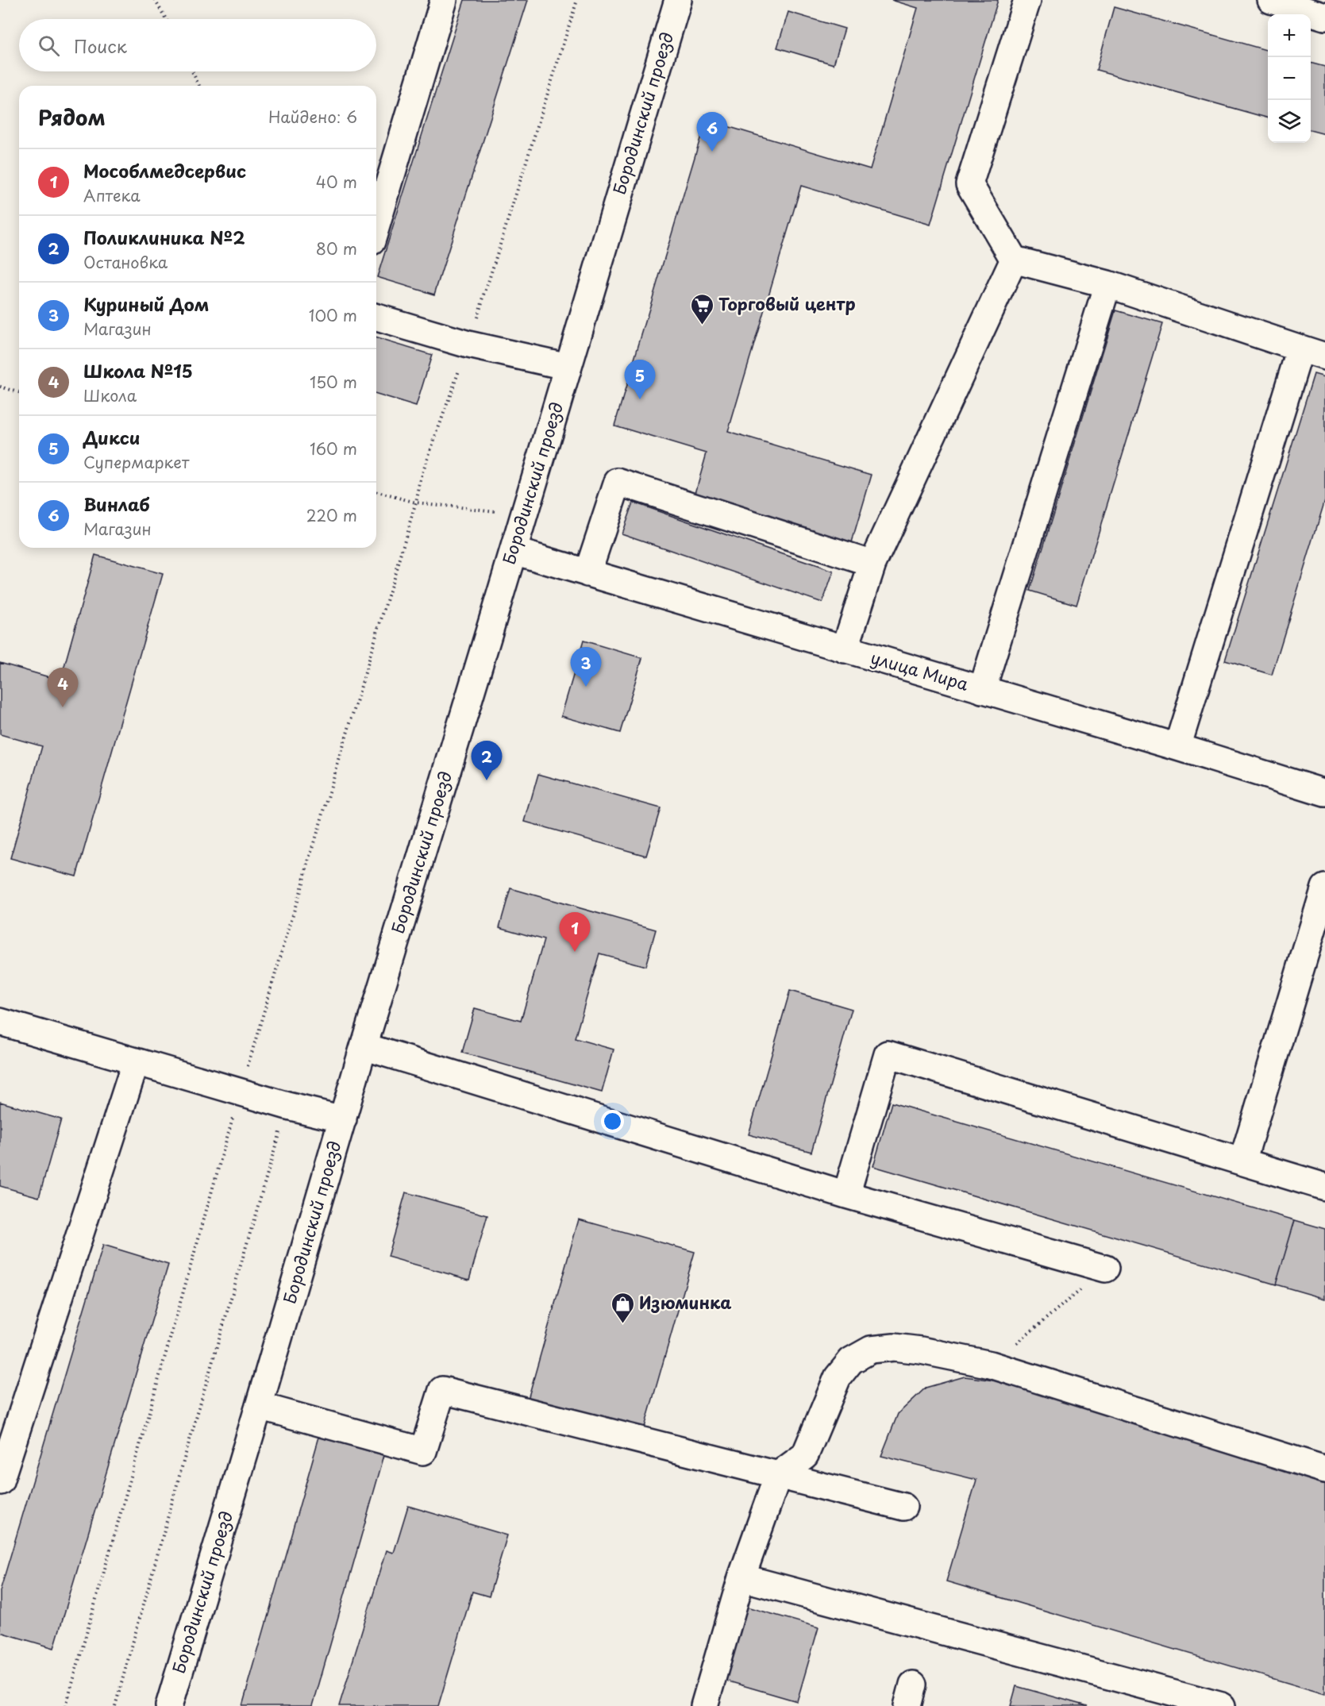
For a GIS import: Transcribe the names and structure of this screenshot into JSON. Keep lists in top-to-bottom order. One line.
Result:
{"streets":{"street":["Бородинский проезд","улица Мира"]},"crossings":[["Бородинский проезд","улица Мира"]],"places":{"supermarket":["Торговый центр"],"shop":["Изюминка"]},"page":{"map_buttons":["+","−"],"search":"Поиск","heading":["Рядом","Найдено: 6"],"pins":["6","5","3","4","2","1"],"list":[{"mark":"1","name":"Мособлмедсервис","note":"Аптека","value":"40 m"},{"mark":"2","name":"Поликлиника №2","note":"Остановка","value":"80 m"},{"mark":"3","name":"Куриный Дом","note":"Магазин","value":"100 m"},{"mark":"4","name":"Школа №15","note":"Школа","value":"150 m"},{"mark":"5","name":"Дикси","note":"Супермаркет","value":"160 m"},{"mark":"6","name":"Винлаб","note":"Магазин","value":"220 m"}]}}
